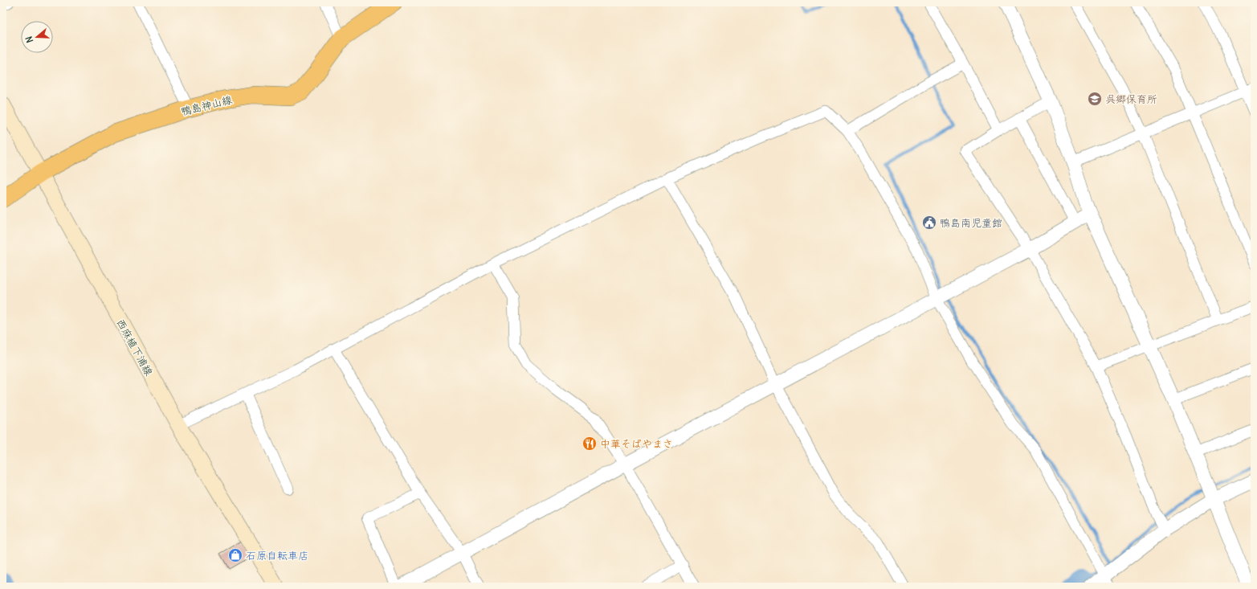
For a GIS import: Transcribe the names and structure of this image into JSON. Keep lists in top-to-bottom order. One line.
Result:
{"streets":{"main road":["鴨島神山線","西麻植下浦線"]},"crossings":[["鴨島神山線","西麻植下浦線"]],"places":{"school or university":["呉郷保育所"],"public building":["鴨島南児童館"],"restaurant":["中華そばやまさ"],"shop":["石原自転車店"]},"north":"left"}
